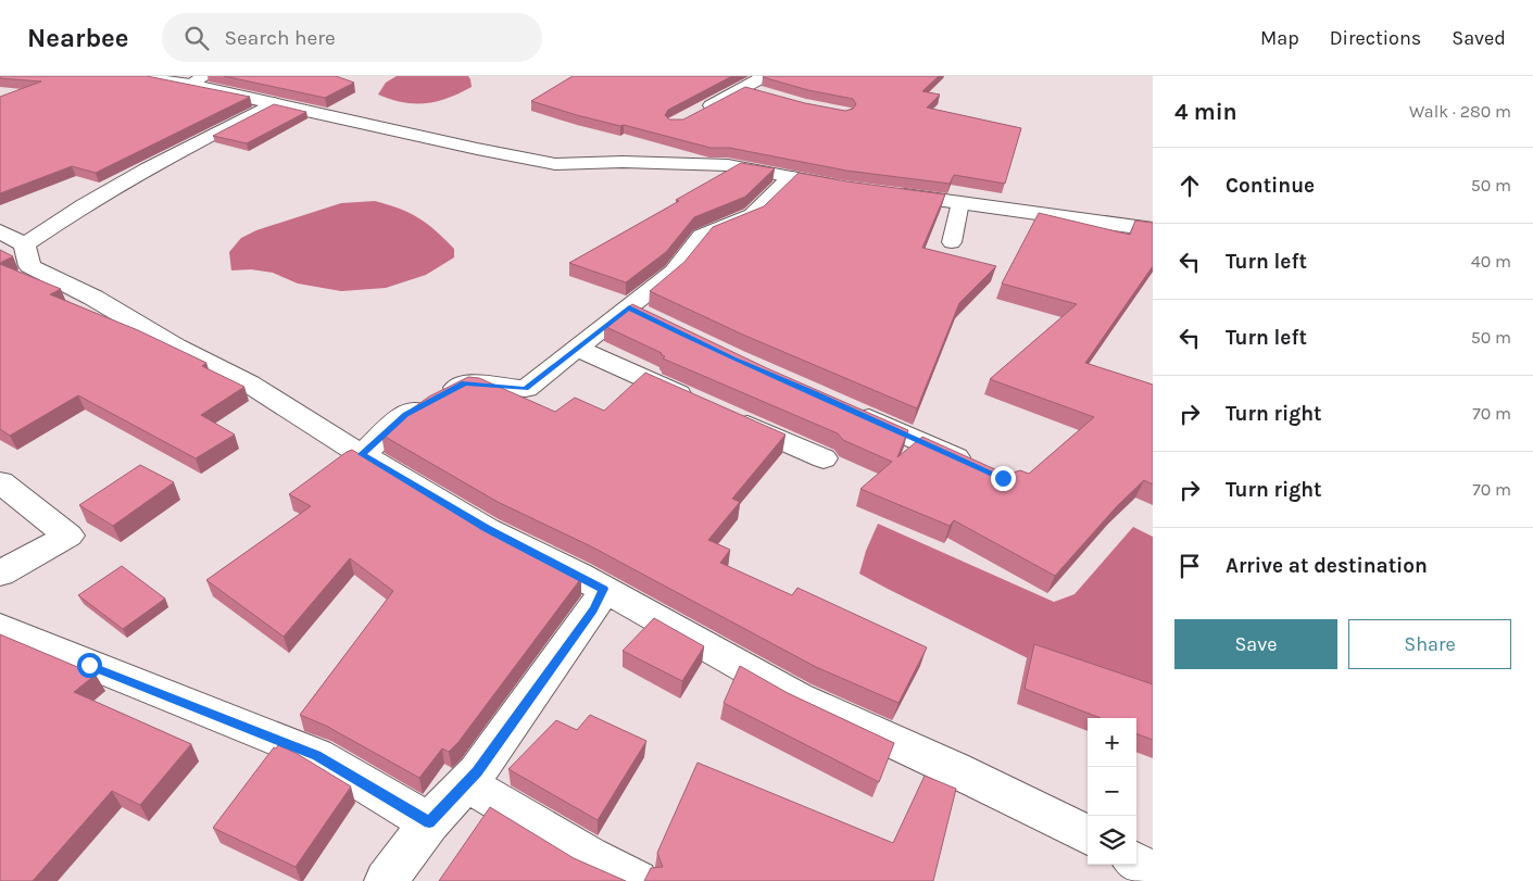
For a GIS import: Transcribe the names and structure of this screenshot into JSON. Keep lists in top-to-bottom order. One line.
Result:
{"page":{"header":"Nearbee","search":"Search here","nav":["Map","Directions","Saved"],"heading":["4 min","Walk · 280 m"],"list":[["Continue","50 m"],["Turn left","40 m"],["Turn left","50 m"],["Turn right","70 m"],["Turn right","70 m"],"Arrive at destination"],"buttons":["Save","Share"],"map_buttons":["+","−"]}}
